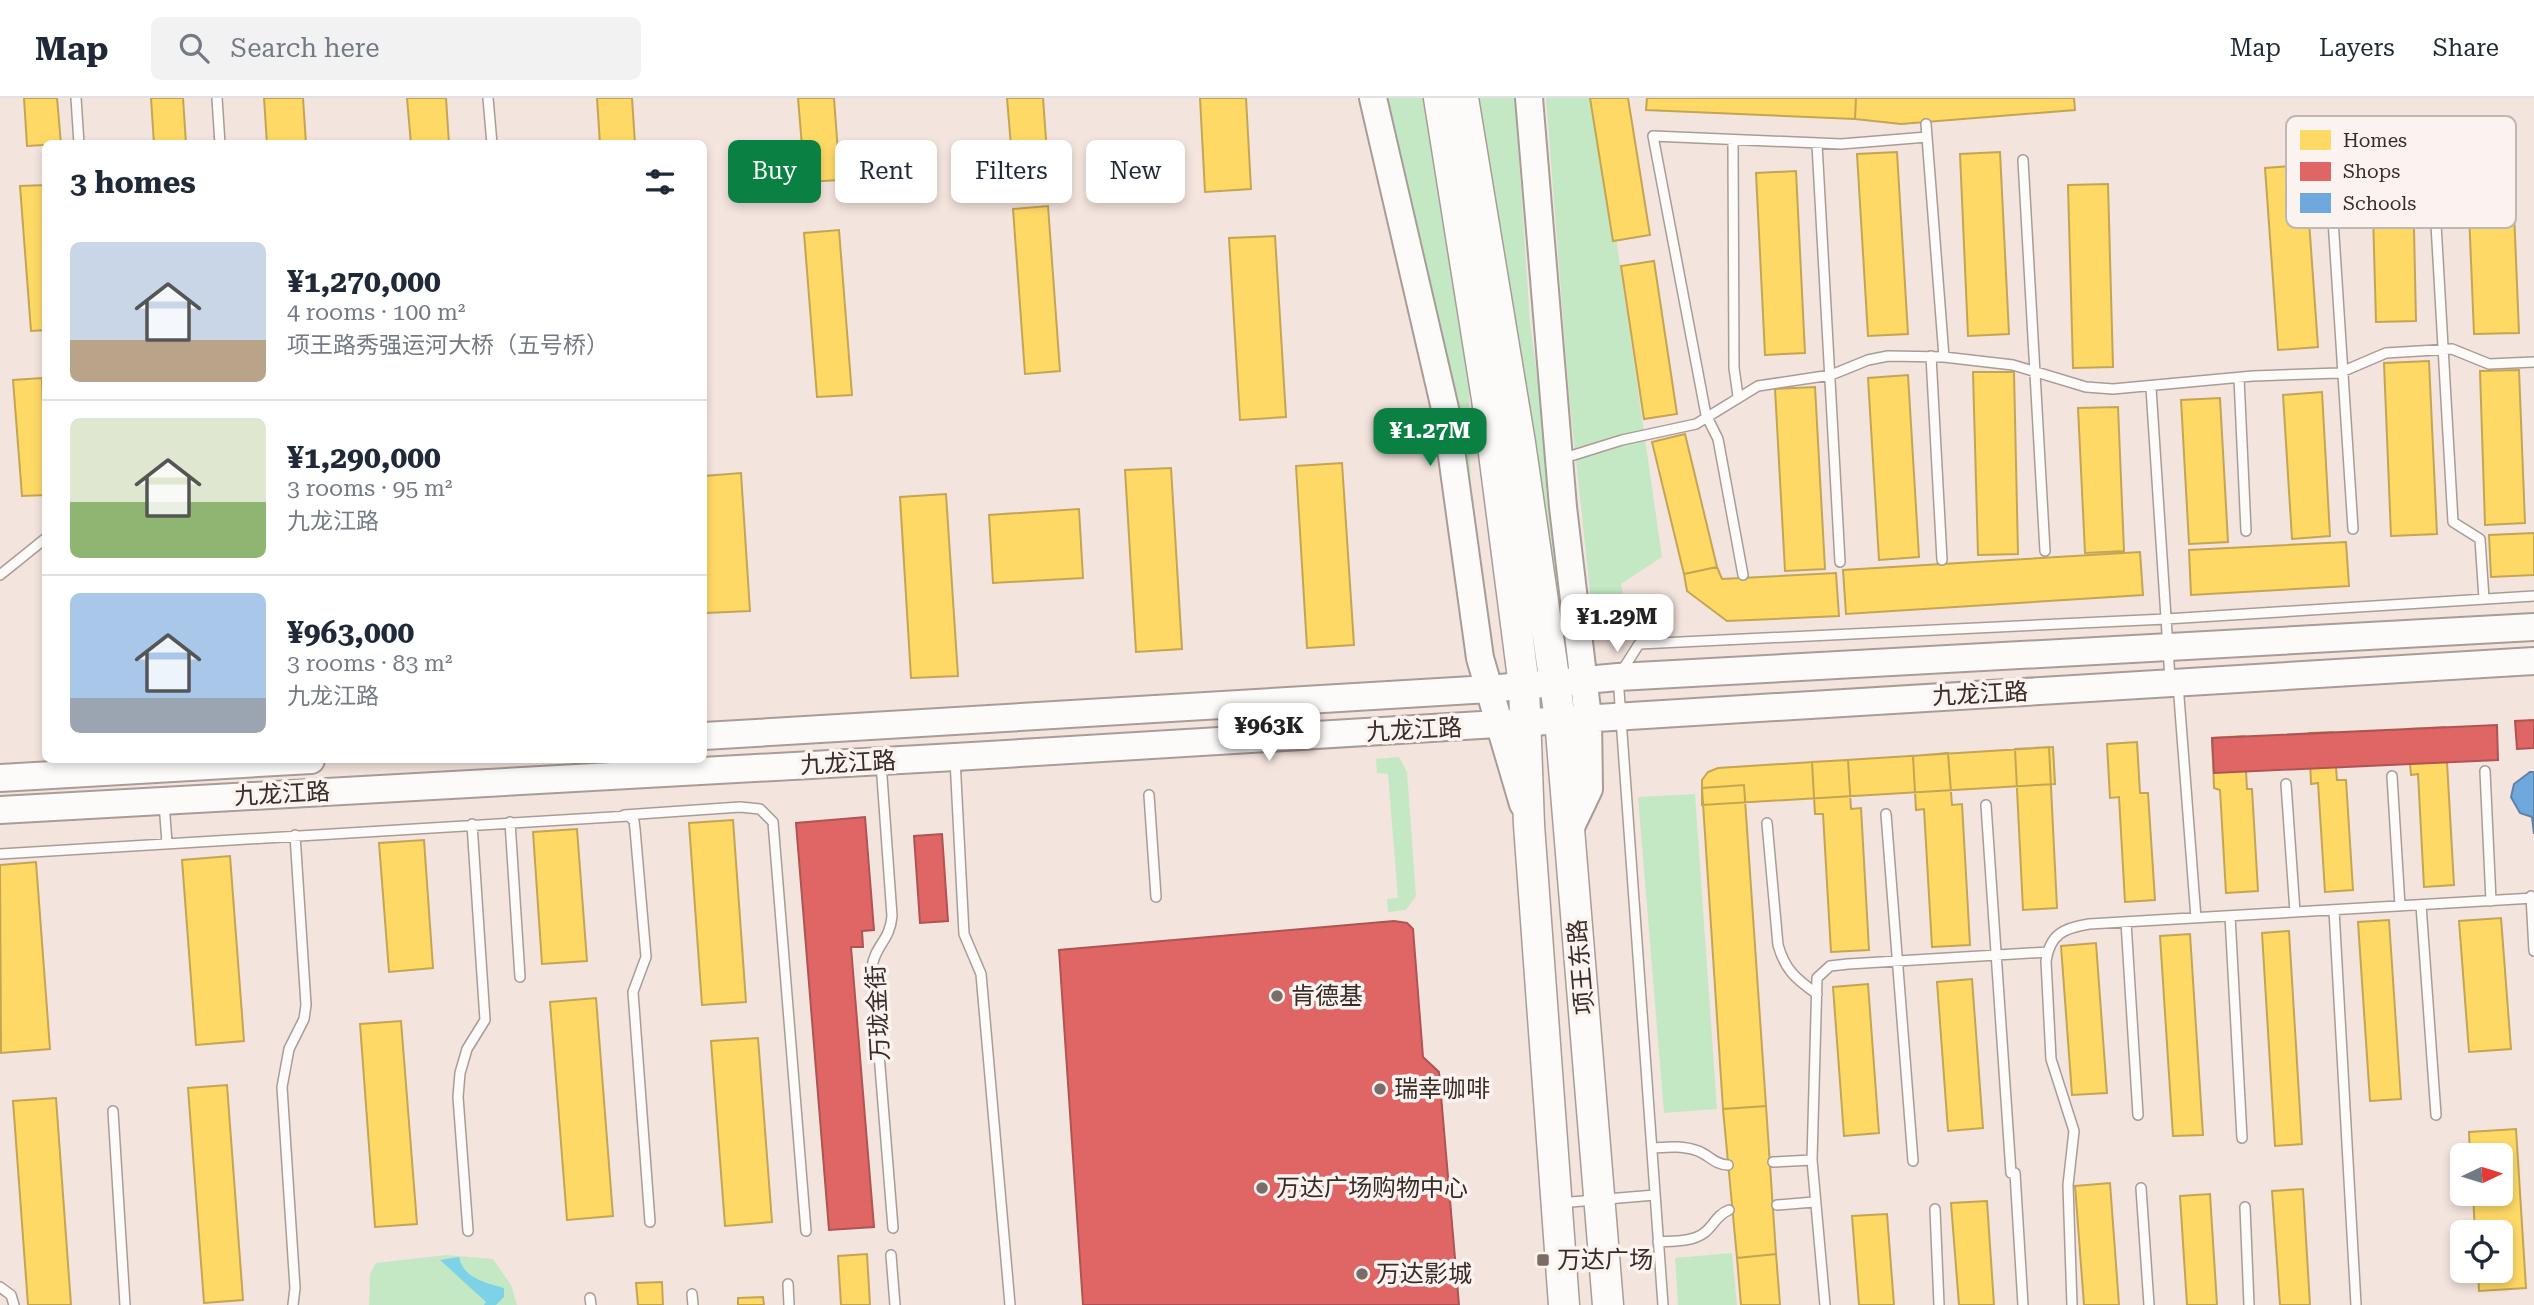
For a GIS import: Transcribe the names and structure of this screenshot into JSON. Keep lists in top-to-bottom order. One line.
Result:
{"streets":{"main road":["项王东路"],"street":["九龙江路"],"lane":["万珑金街"]},"crossings":[["九龙江路","项王东路"],["九龙江路","万珑金街"]],"places":{"other":["肯德基","瑞幸咖啡","万达广场购物中心","万达影城"],"transit":["万达广场"]},"legend":["Homes","Shops","Schools"],"north":"right","page":{"header":"Map","search":"Search here","nav":["Map","Layers","Share"],"chip":["Buy","Rent","Filters","New"],"heading":"3 homes","list":[{"name":"¥1,270,000","note":"4 rooms · 100 m² · 项王路秀强运河大桥（五号桥）"},{"name":"¥1,290,000","note":"3 rooms · 95 m² · 九龙江路"},{"name":"¥963,000","note":"3 rooms · 83 m² · 九龙江路"}],"price":["¥1.27M","¥1.29M","¥963K"]}}
